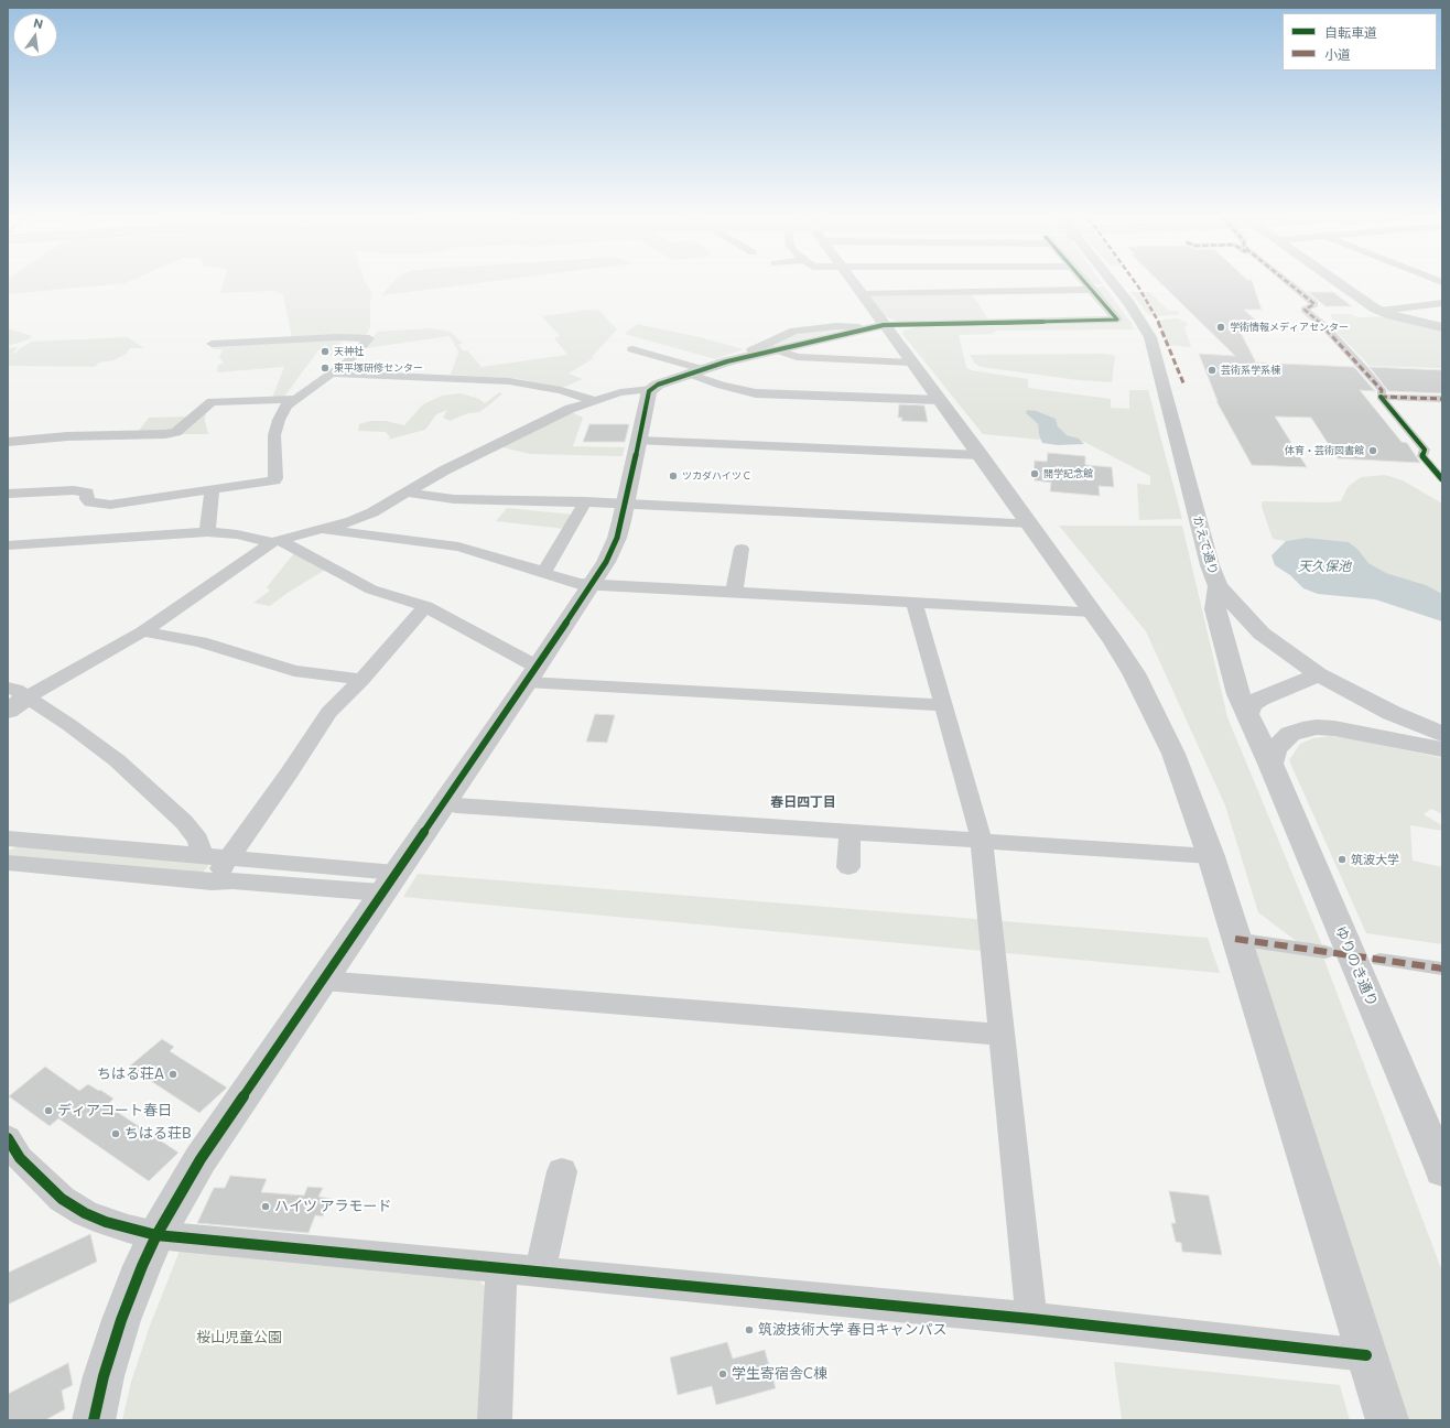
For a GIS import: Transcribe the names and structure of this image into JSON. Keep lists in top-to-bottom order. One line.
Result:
{"streets":{"street":["かえで通り","ゆりのき通り"]},"districts":["春日四丁目"],"water":["天久保池"],"parks":["桜山児童公園"],"places":["学術情報メディアセンター","天神社","東平塚研修センター","芸術系学系棟","体育・芸術図書館","開学記念館","ツカダハイツ C","筑波大学","ちはる荘A","ディアコート春日","ちはる荘B","ハイツ アラモード","筑波技術大学 春日キャンパス","学生寄宿舎C棟"],"legend":["自転車道","小道"],"north":"top"}
